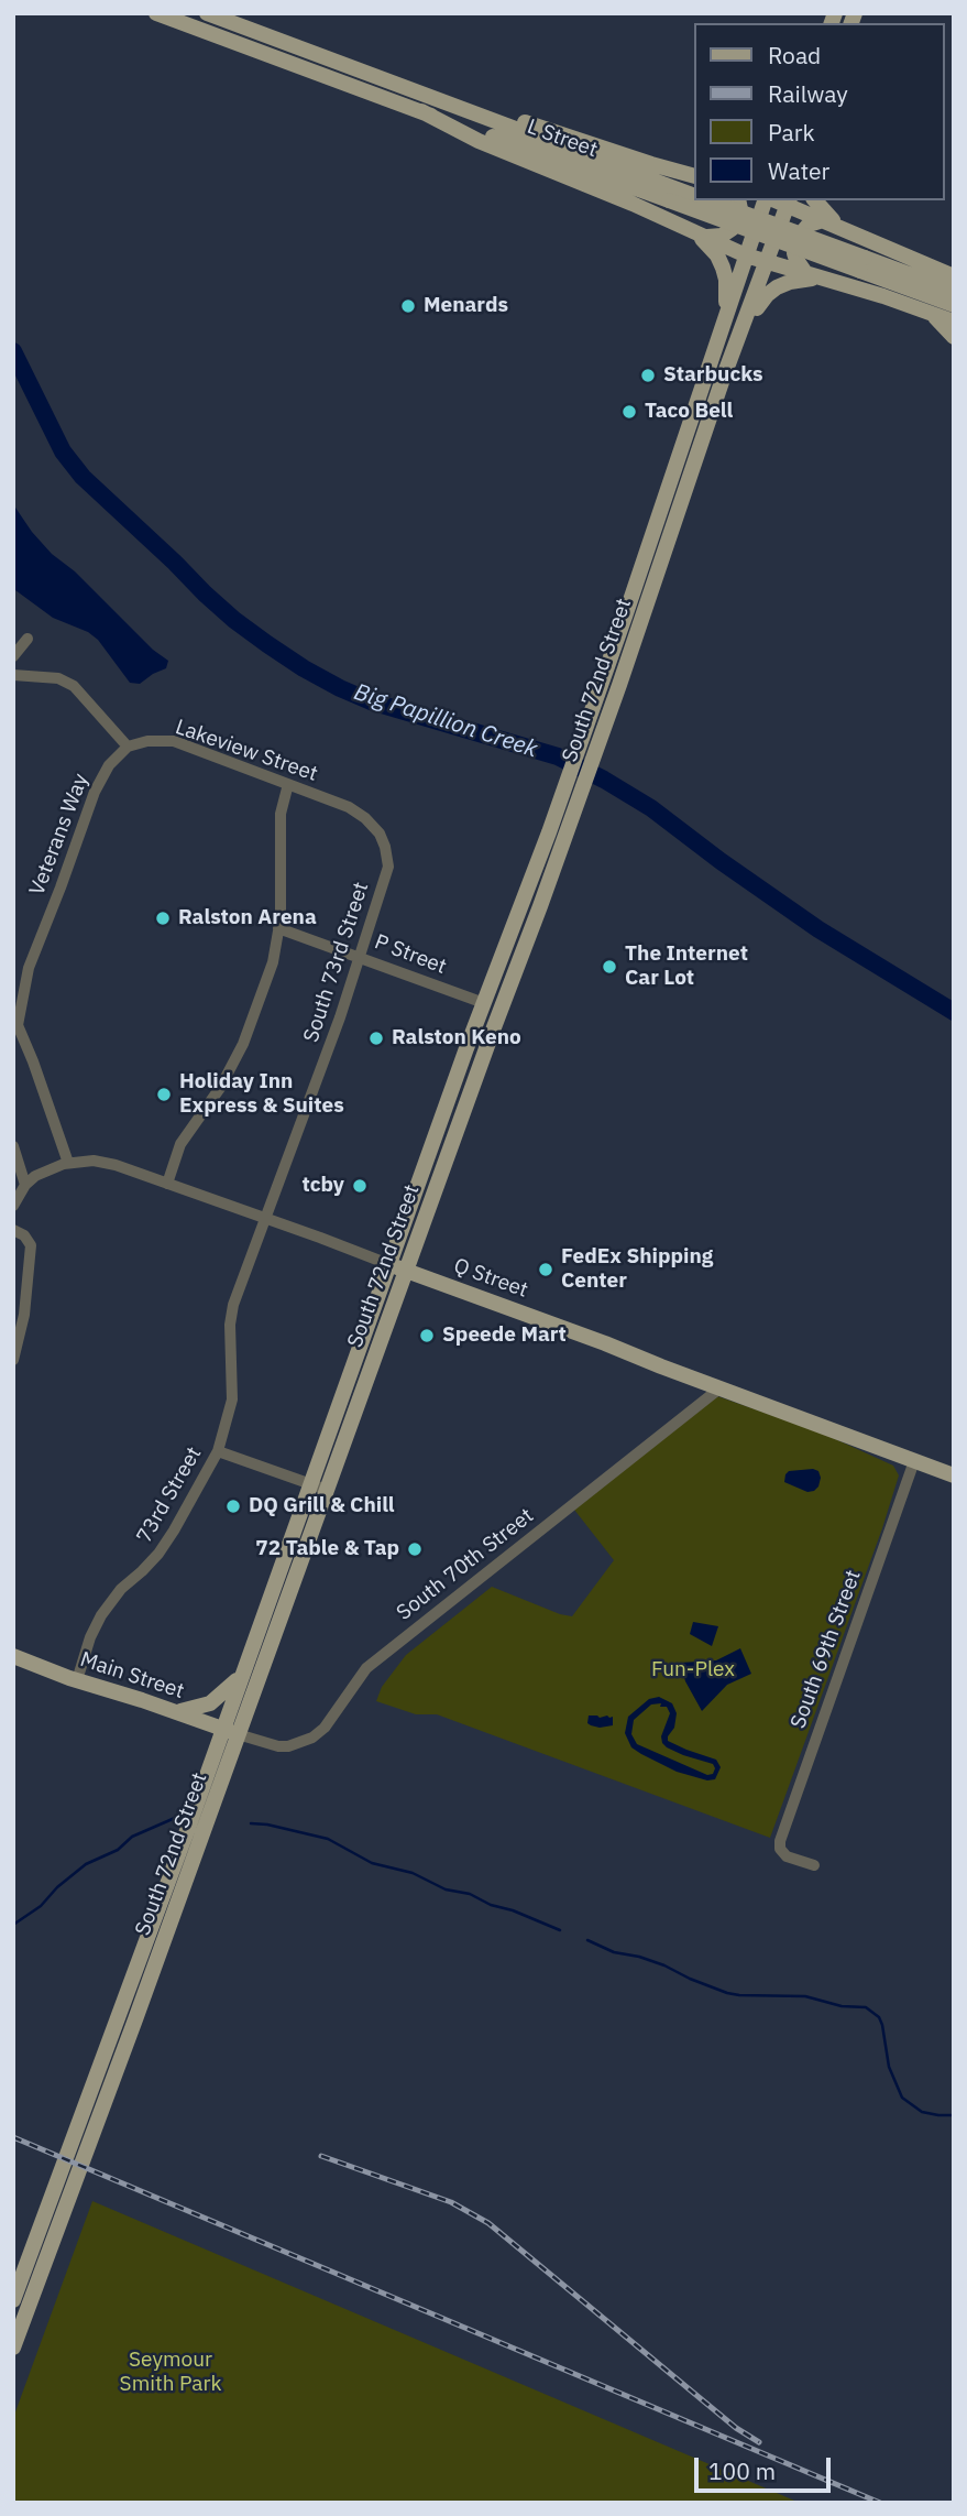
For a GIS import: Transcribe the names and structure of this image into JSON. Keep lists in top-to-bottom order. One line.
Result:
{"streets":{"main road":["L Street","South 72nd Street","Q Street","Main Street"],"street":["Lakeview Street","Veterans Way","P Street","South 73rd Street","73rd Street","South 70th Street","South 69th Street"]},"crossings":[["South 72nd Street","P Street"],["South 72nd Street","Q Street"],["South 72nd Street","South 70th Street"],["South 72nd Street","Main Street"],["Lakeview Street","Veterans Way"],["Lakeview Street","South 73rd Street"],["Veterans Way","Q Street"],["P Street","South 73rd Street"],["South 73rd Street","Q Street"],["South 73rd Street","73rd Street"],["Q Street","73rd Street"],["Q Street","South 70th Street"],["Q Street","South 69th Street"],["73rd Street","Main Street"],["South 70th Street","Main Street"]],"water":["Big Papillion Creek"],"parks":["Fun-Plex","Seymour Smith Park"],"places":["Menards","Starbucks","Taco Bell","Ralston Arena","The Internet Car Lot","Ralston Keno","Holiday Inn Express & Suites","tcby","FedEx Shipping Center","Speede Mart","DQ Grill & Chill","72 Table & Tap"],"legend":["Road","Railway","Park","Water"],"scale_bar":"100 m"}
